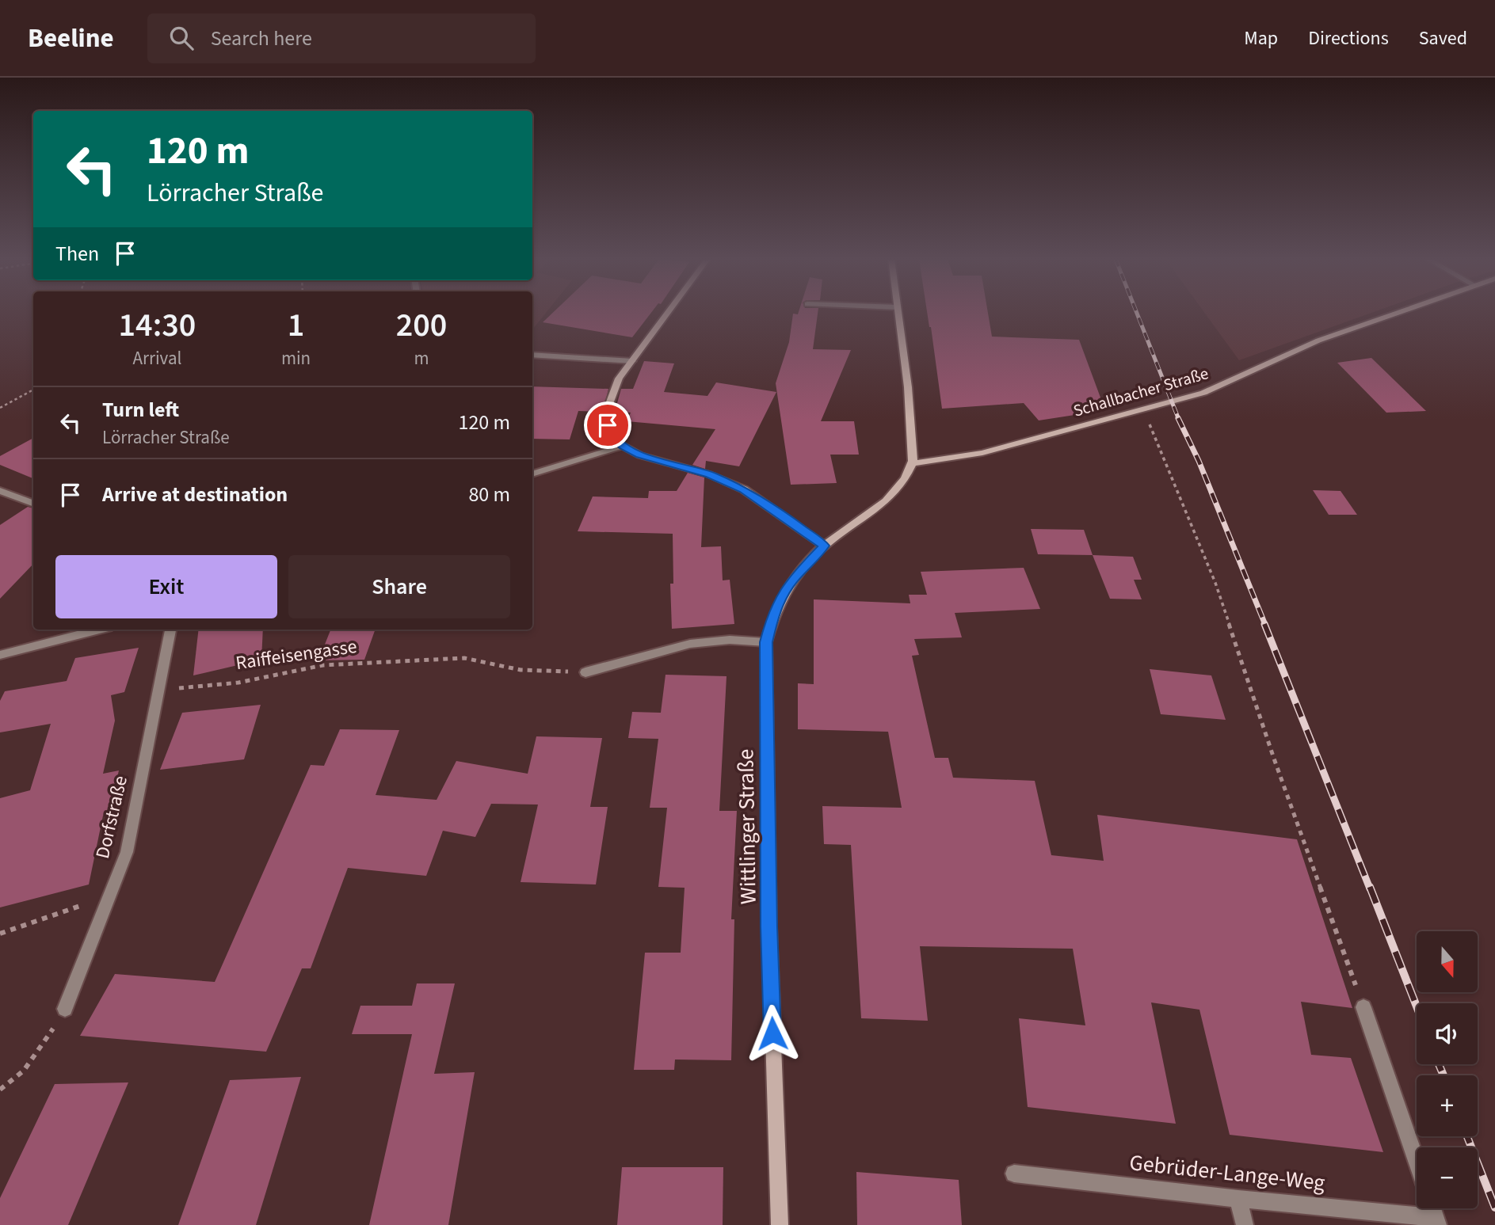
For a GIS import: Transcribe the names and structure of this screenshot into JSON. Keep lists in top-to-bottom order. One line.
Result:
{"streets":{"street":["Schallbacher Straße","Dorfstraße","Wittlinger Straße","Gebrüder-Lange-Weg"],"path":["Raiffeisengasse"]},"crossings":[["Schallbacher Straße","Wittlinger Straße"],["Raiffeisengasse","Dorfstraße"]],"north":"bottom","page":{"header":"Beeline","search":"Search here","nav":["Map","Directions","Saved"],"turn":["120 m","Lörracher Straße"],"then":"Then","eta":["14:30","Arrival","1","min","200","m"],"list":[{"name":"Turn left","note":"Lörracher Straße","value":"120 m"},{"name":"Arrive at destination","value":"80 m"}],"buttons":["Exit","Share"],"map_buttons":["+","−"]}}
